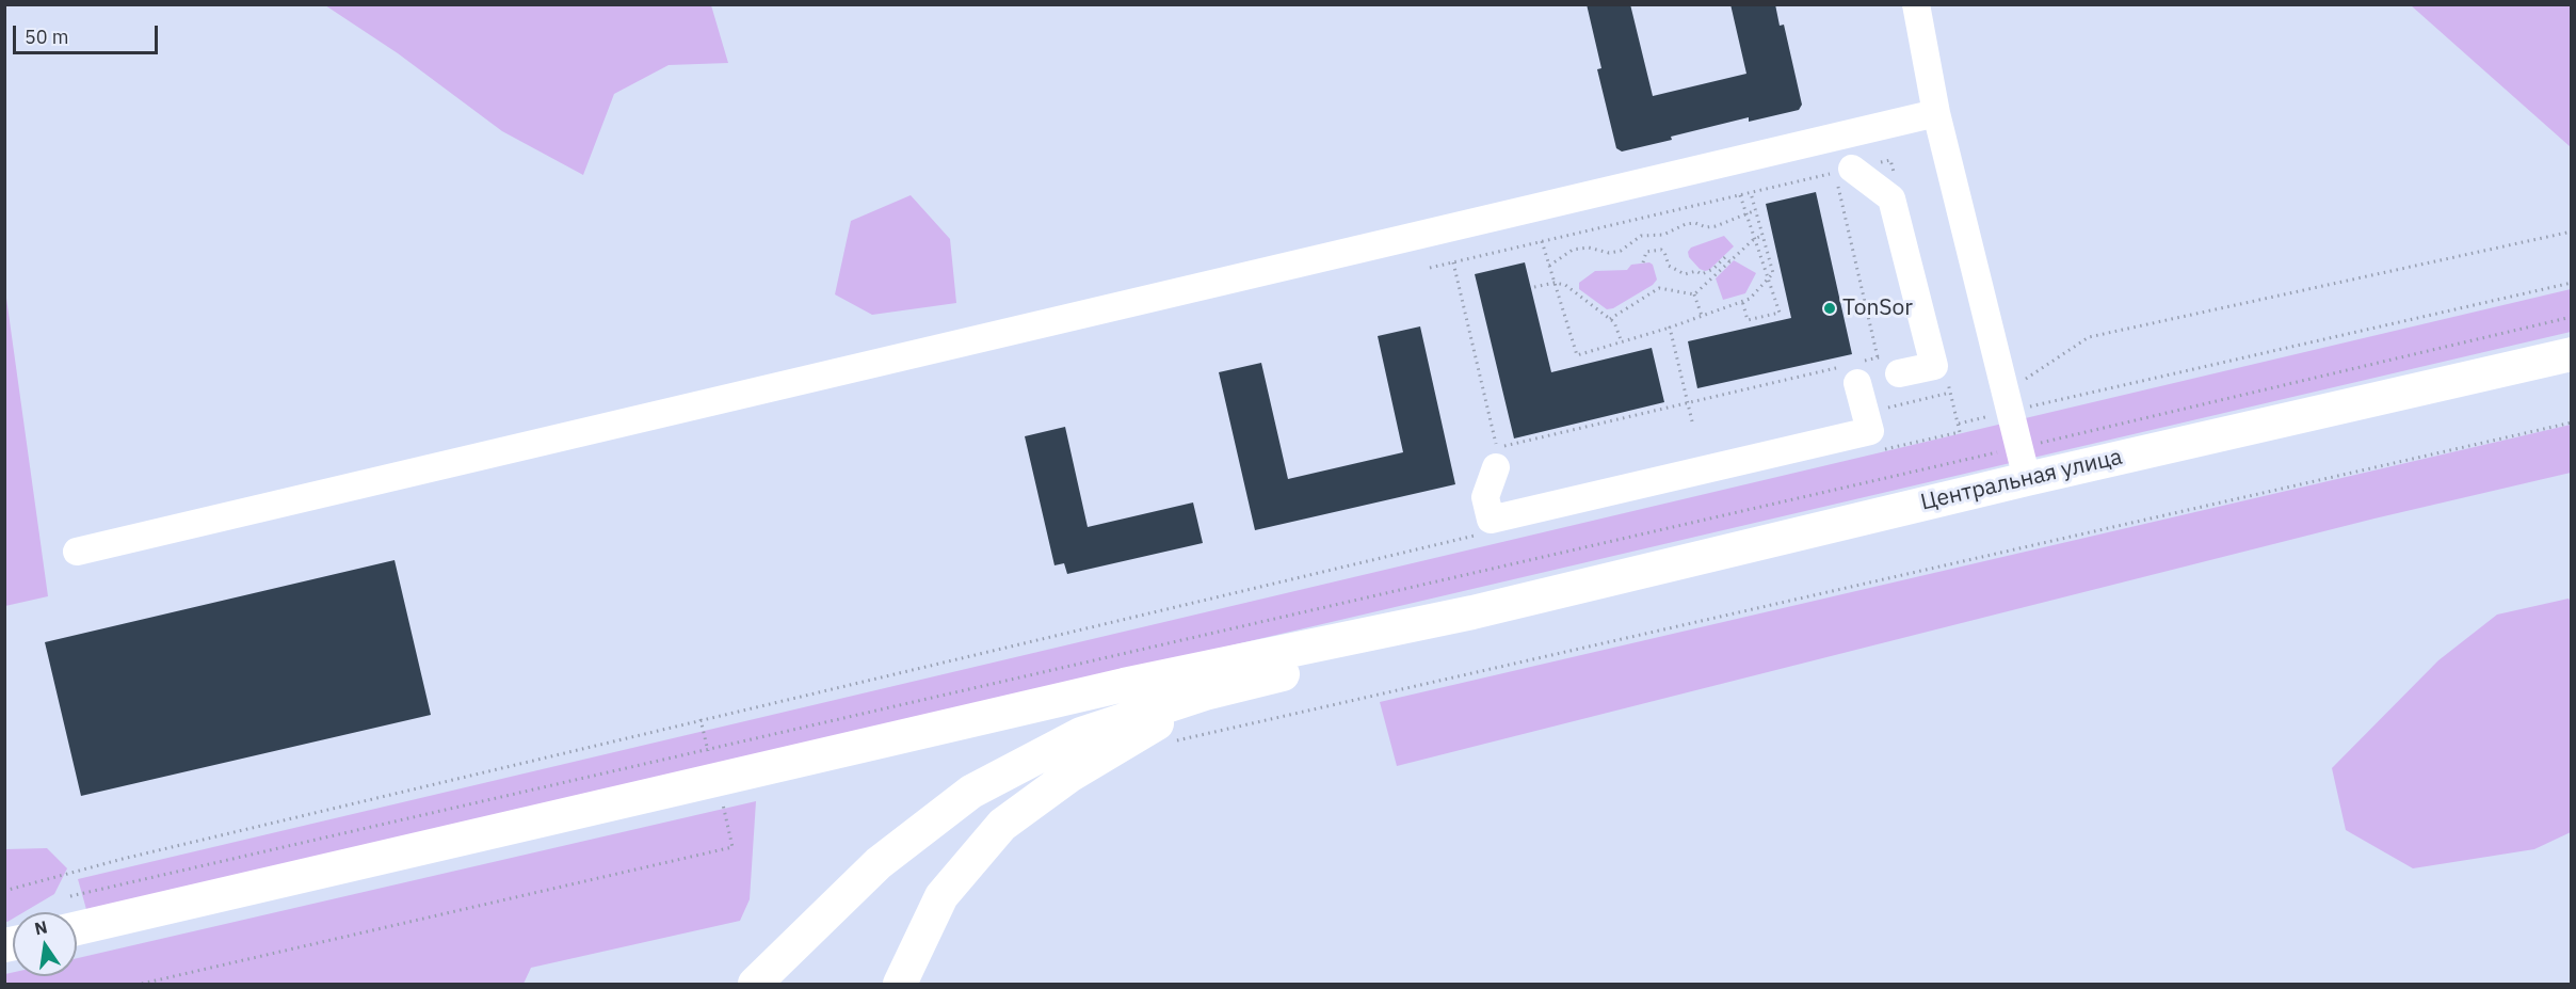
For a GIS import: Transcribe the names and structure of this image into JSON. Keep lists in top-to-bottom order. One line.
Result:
{"streets":{"main road":["Центральная улица"]},"places":["TonSor"],"scale_bar":"50 m","north":"top"}
